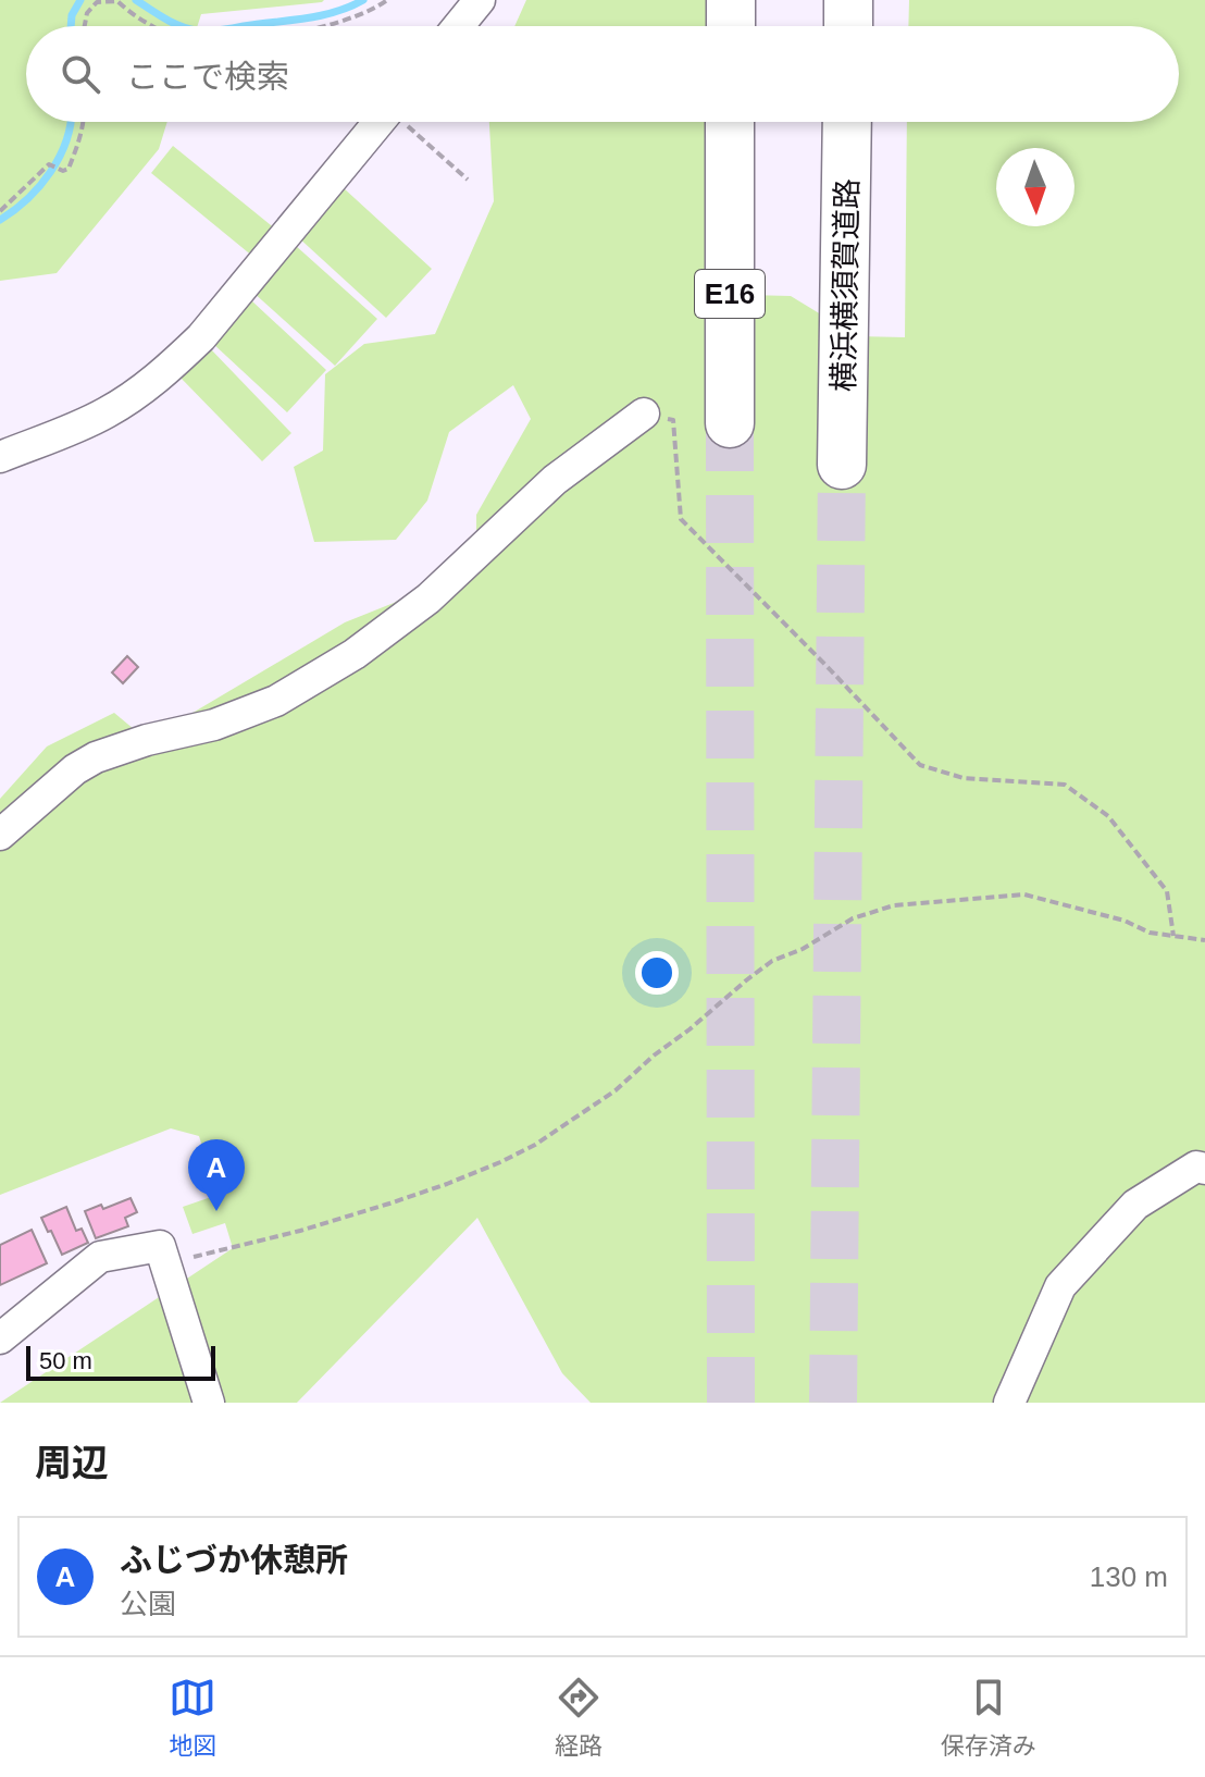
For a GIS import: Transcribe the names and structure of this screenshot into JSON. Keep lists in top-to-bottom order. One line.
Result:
{"streets":{"highway":["横浜横須賀道路","E16"]},"scale_bar":"50 m","north":"bottom","page":{"search":"ここで検索","pins":"A","scale":"50 m","heading":"周辺","list":[{"mark":"A","name":"ふじづか休憩所","note":"公園","value":"130 m"}],"nav":["地図","経路","保存済み"]}}
